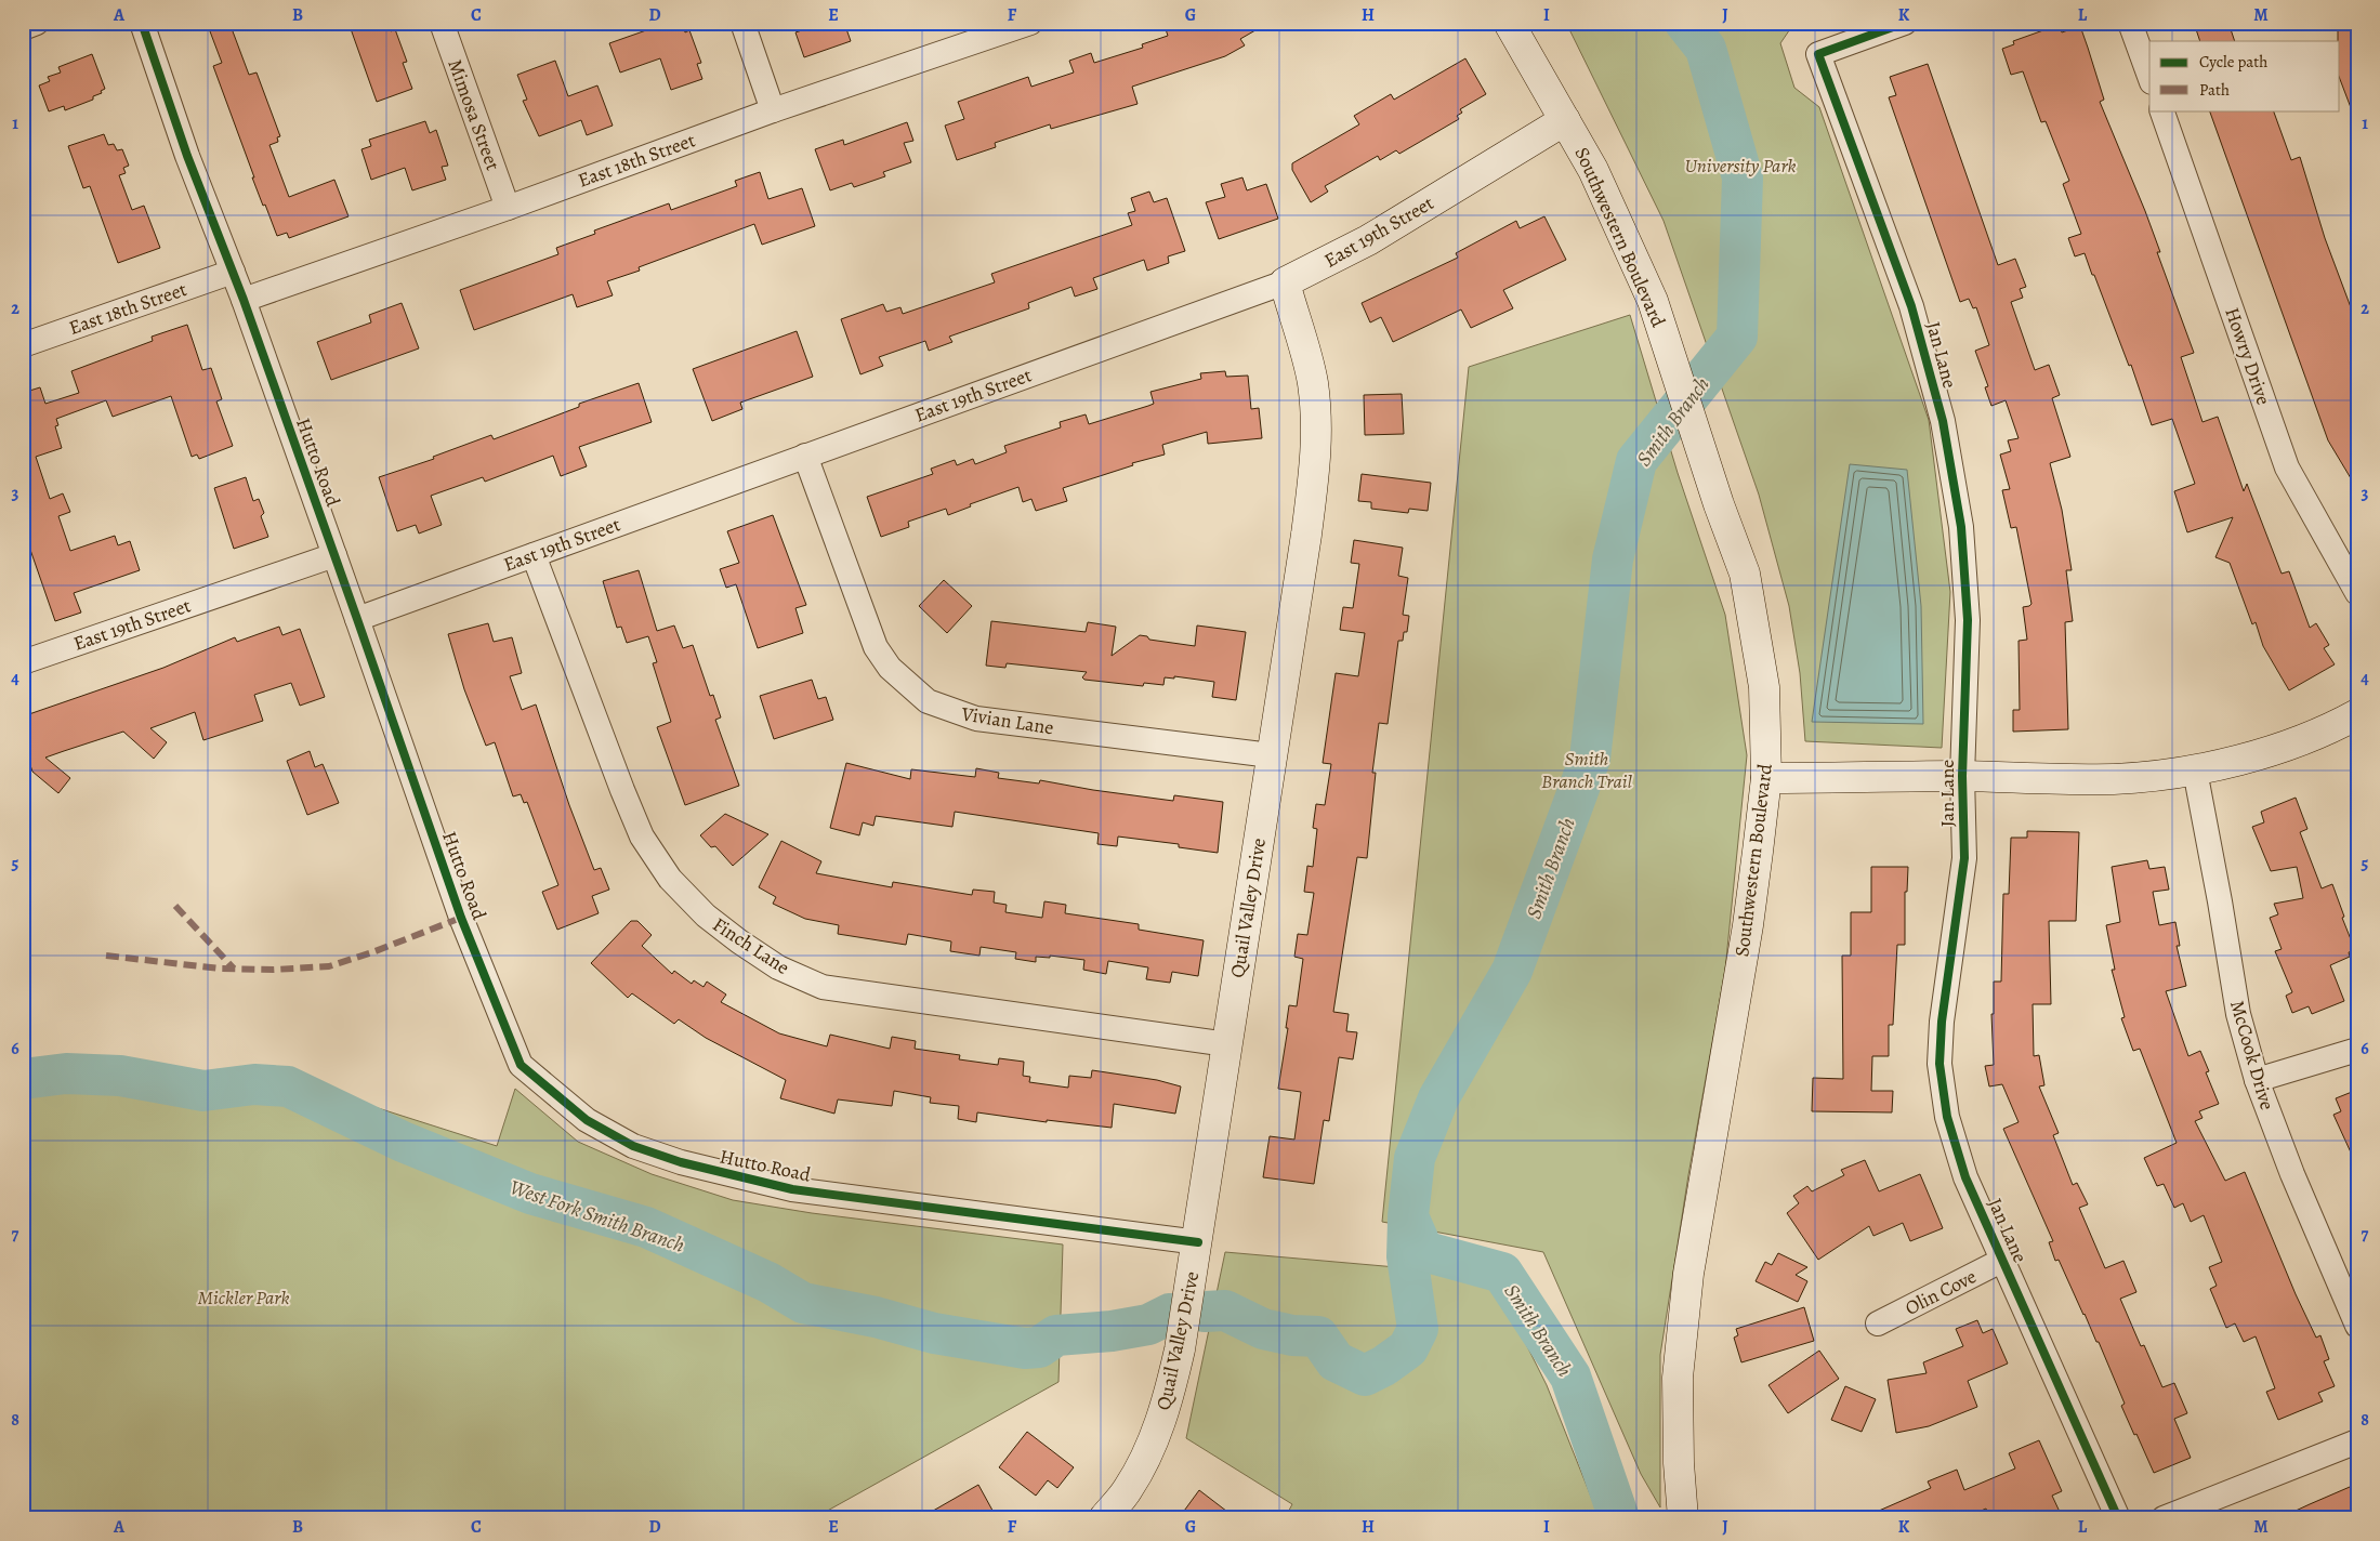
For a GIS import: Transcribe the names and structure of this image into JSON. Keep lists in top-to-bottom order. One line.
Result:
{"streets":{"street":["Mimosa Street","East 18th Street","East 19th Street","Southwestern Boulevard","Jan Lane","Howry Drive","Hutto Road","Vivian Lane","Quail Valley Drive","Finch Lane","McCook Drive","Olin Cove"]},"crossings":[["Mimosa Street","East 18th Street"],["East 18th Street","Hutto Road"],["East 19th Street","Southwestern Boulevard"],["East 19th Street","Hutto Road"],["East 19th Street","Vivian Lane"],["East 19th Street","Quail Valley Drive"],["East 19th Street","Finch Lane"],["Jan Lane","Olin Cove"],["Hutto Road","Quail Valley Drive"],["Vivian Lane","Quail Valley Drive"],["Quail Valley Drive","Finch Lane"]],"water":["Smith Branch","West Fork Smith Branch"],"parks":["University Park","Smith Branch Trail","Mickler Park"],"legend":["Cycle path","Path"],"grid":{"columns":["A","B","C","D","E","F","G","H","I","J","K","L","M"],"rows":["1","2","3","4","5","6","7","8"]}}
